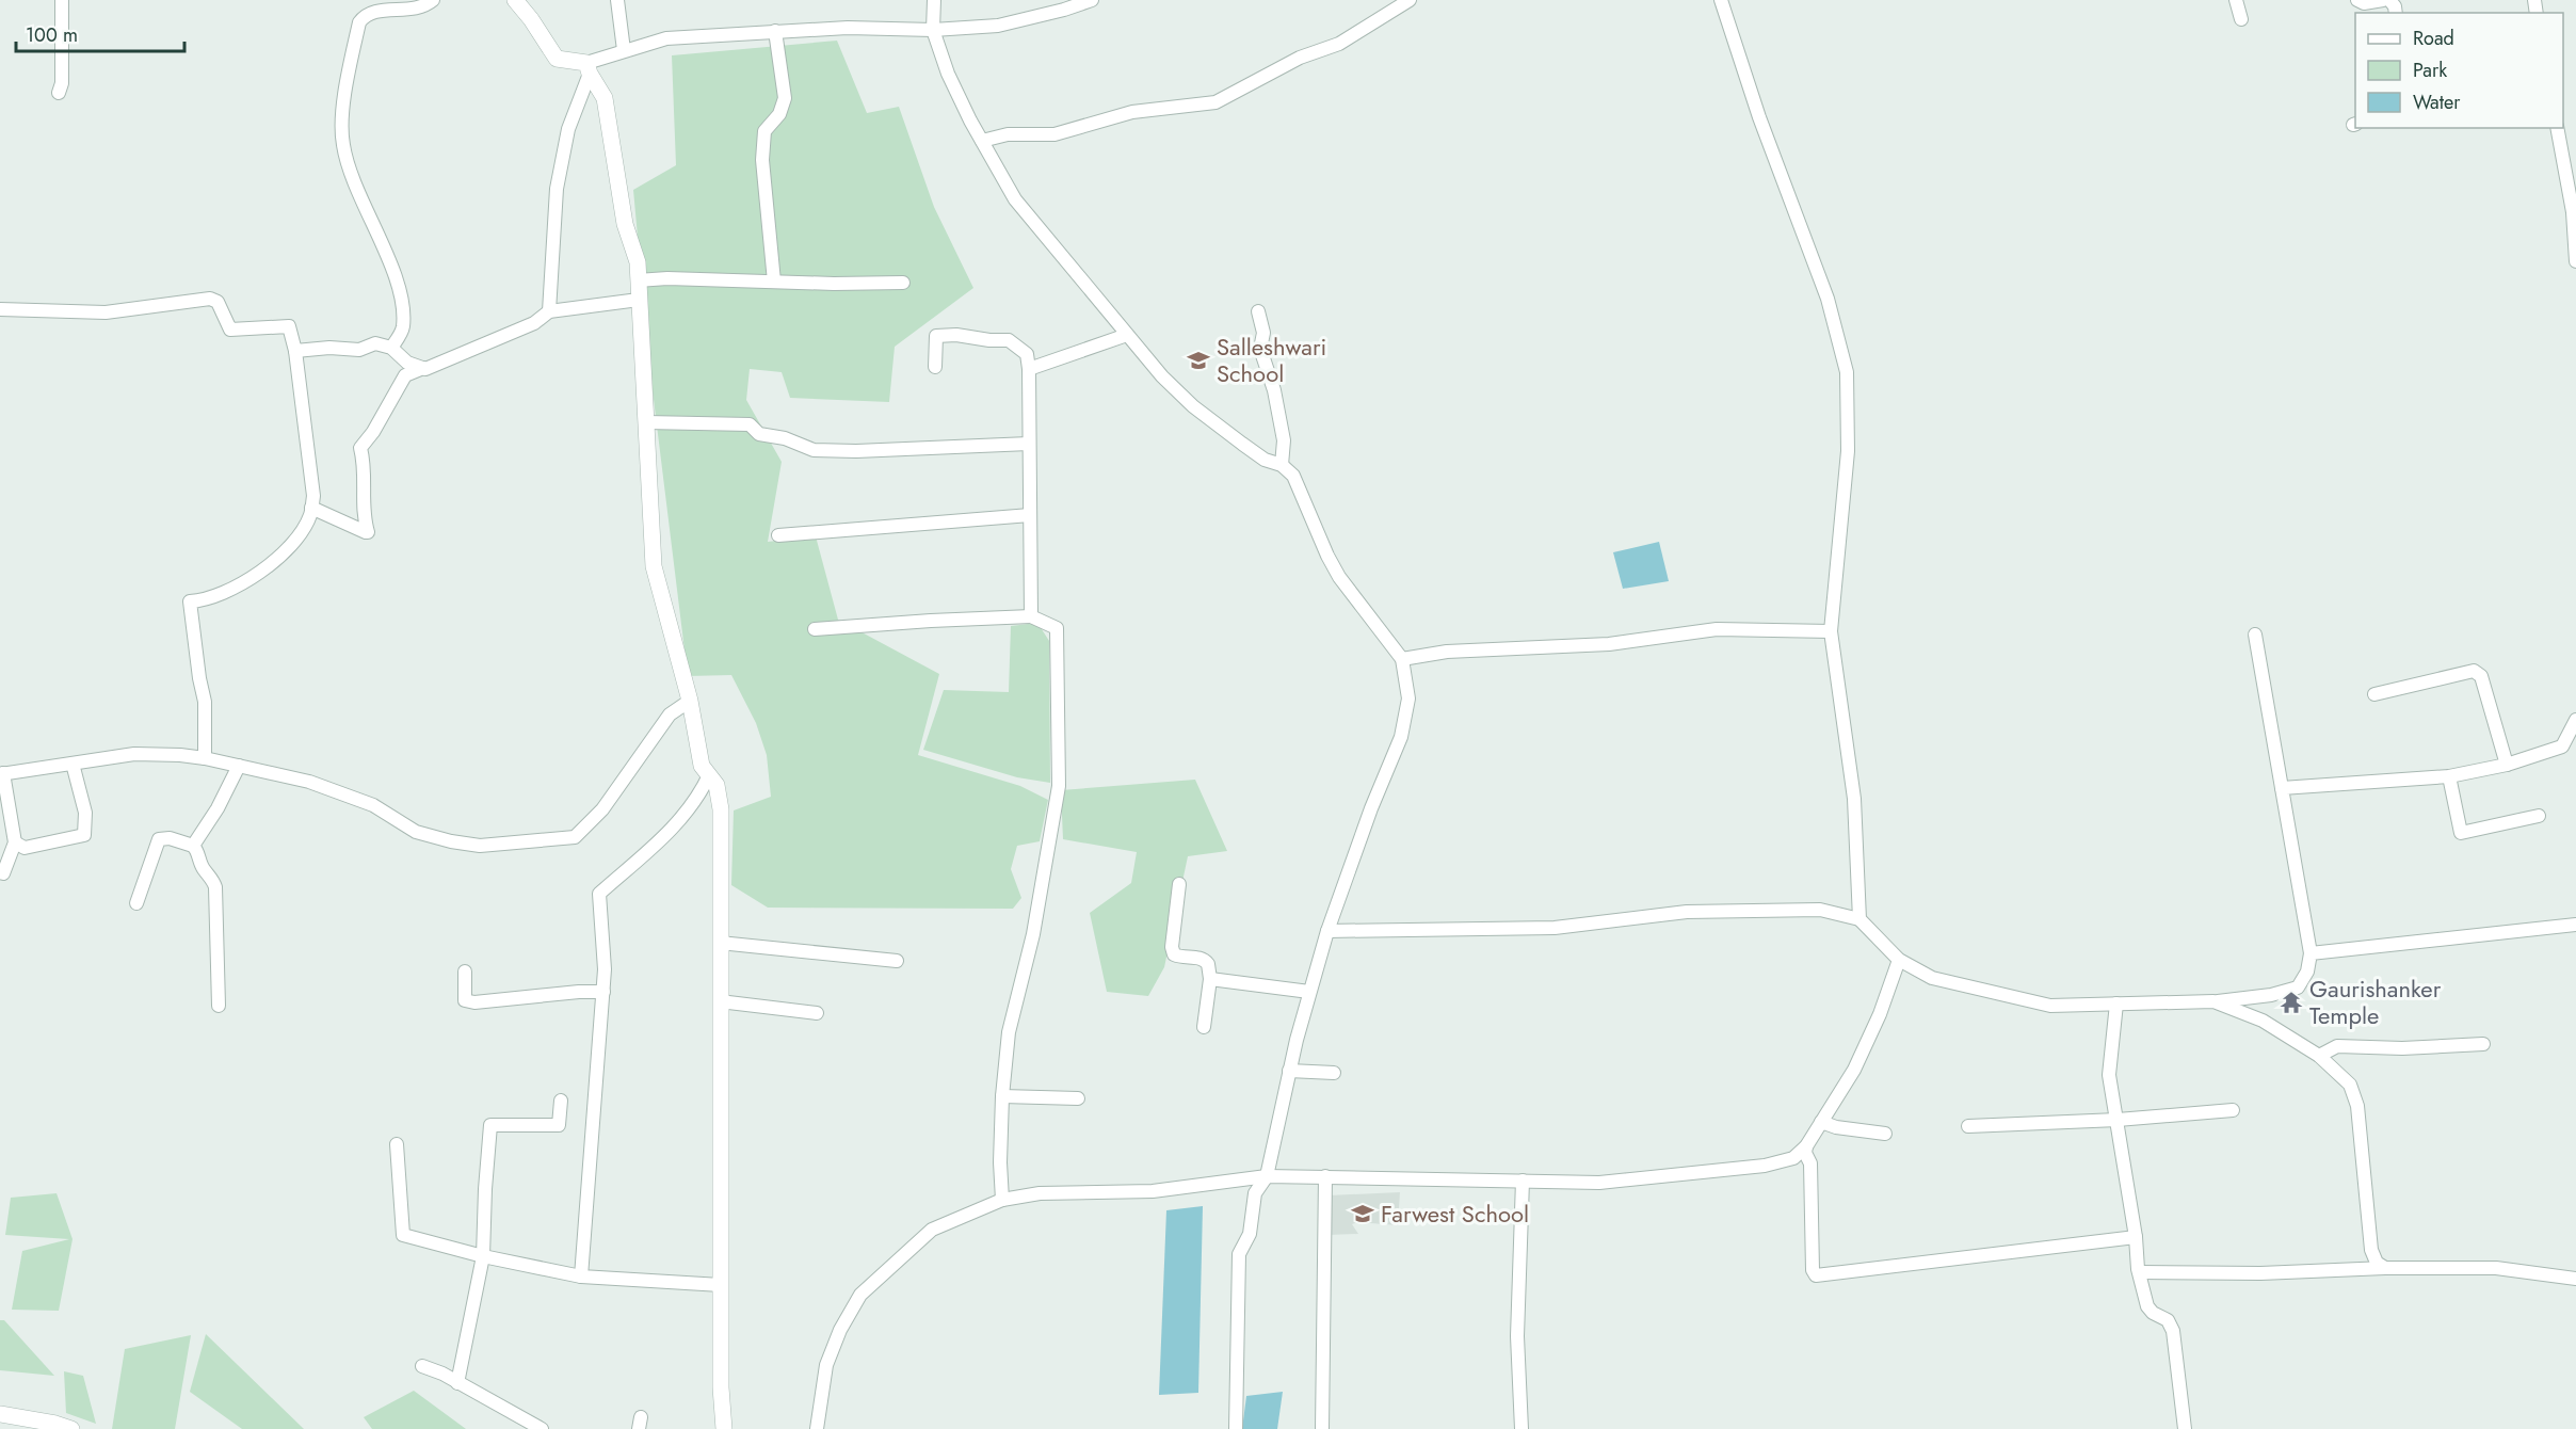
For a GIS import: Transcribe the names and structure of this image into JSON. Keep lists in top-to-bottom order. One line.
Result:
{"places":{"school or university":["Salleshwari School","Farwest School"],"temple":["Gaurishanker Temple"]},"legend":["Road","Park","Water"],"scale_bar":"100 m"}
